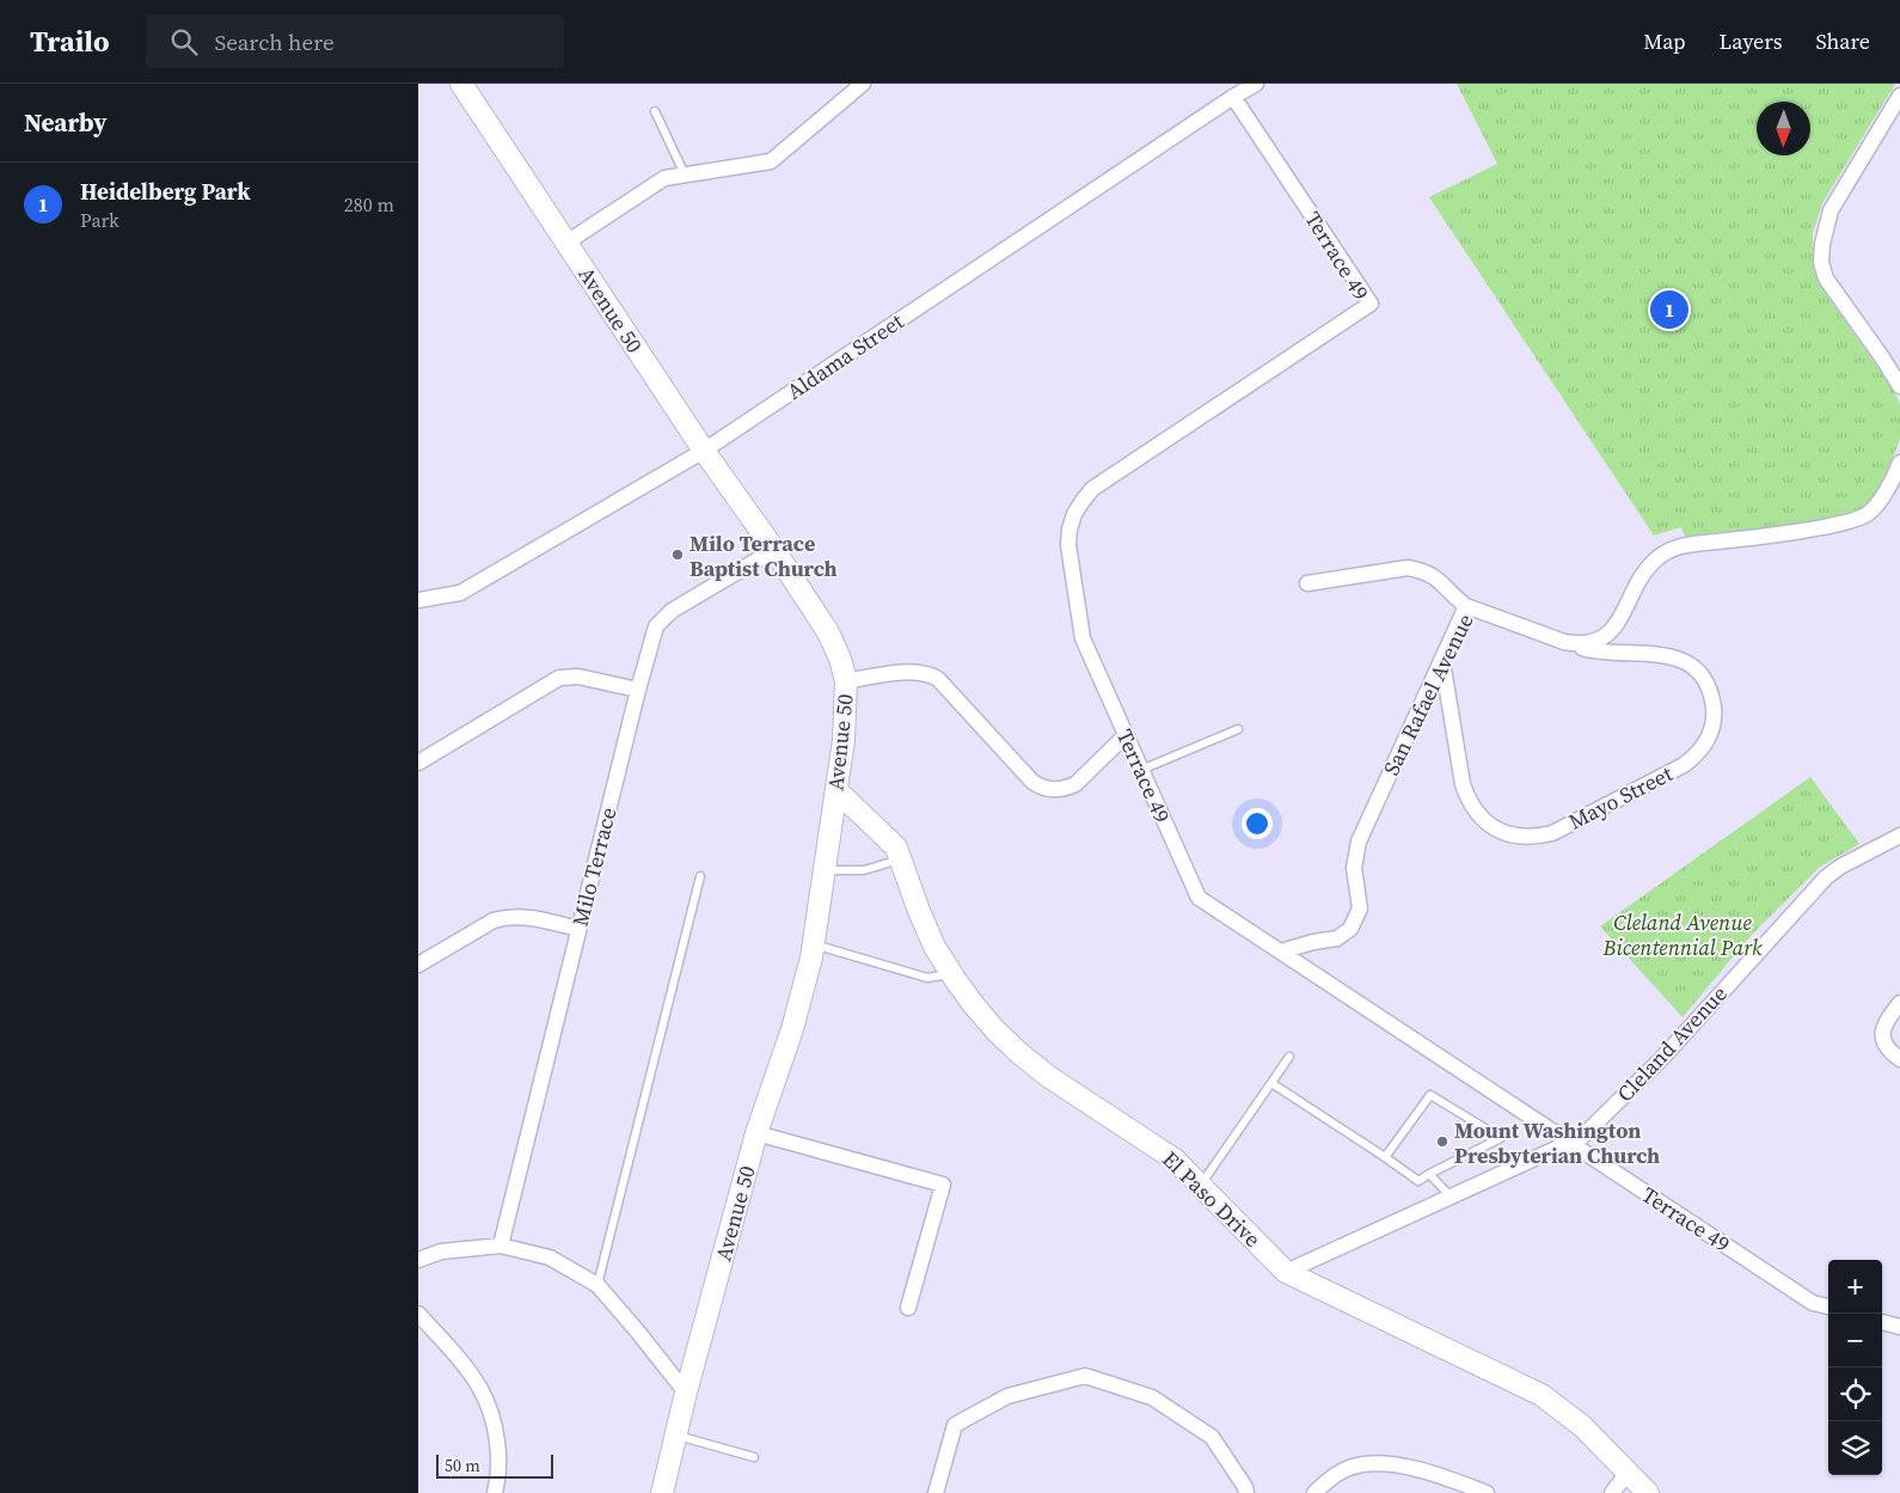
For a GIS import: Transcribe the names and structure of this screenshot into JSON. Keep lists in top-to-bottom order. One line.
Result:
{"streets":{"street":["Terrace 49","Avenue 50","Aldama Street","San Rafael Avenue","Mayo Street","Milo Terrace","Cleland Avenue","El Paso Drive"]},"crossings":[["Terrace 49","Aldama Street"],["Terrace 49","San Rafael Avenue"],["Terrace 49","Cleland Avenue"],["Avenue 50","Aldama Street"],["Avenue 50","Milo Terrace"],["Avenue 50","El Paso Drive"],["San Rafael Avenue","Mayo Street"],["Cleland Avenue","El Paso Drive"]],"parks":["Cleland Avenue Bicentennial Park"],"places":["Milo Terrace Baptist Church","Mount Washington Presbyterian Church"],"scale_bar":"50 m","north":"bottom","page":{"header":"Trailo","search":"Search here","nav":["Map","Layers","Share"],"heading":"Nearby","list":[{"mark":"1","name":"Heidelberg Park","note":"Park","value":"280 m"}],"pins":"1","map_buttons":["+","−"],"scale":"50 m"}}
